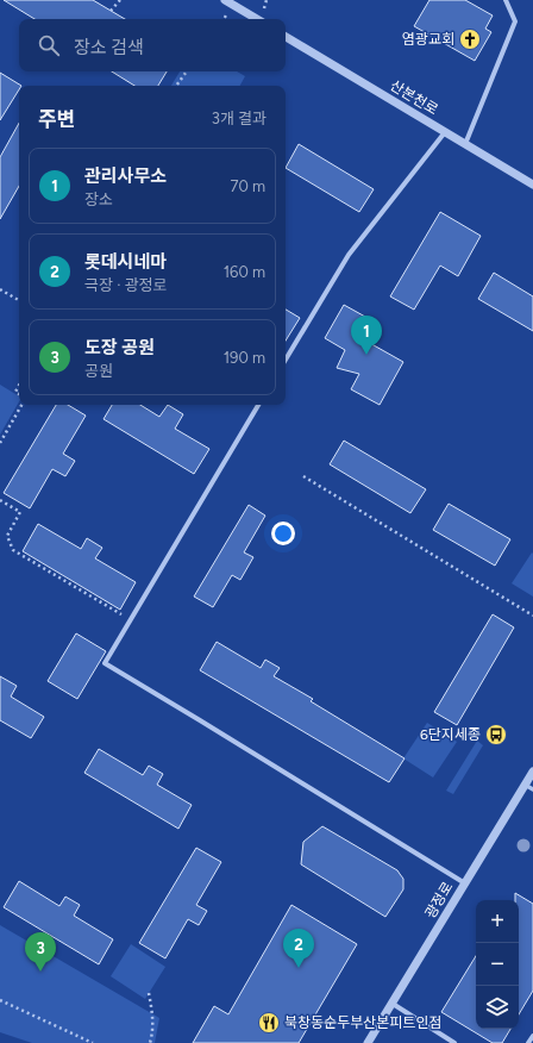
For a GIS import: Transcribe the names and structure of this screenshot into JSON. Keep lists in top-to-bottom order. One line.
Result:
{"streets":{"street":["산본천로","광정로"]},"places":{"church":["염광교회"],"bus stop":["6단지세종"],"restaurant":["북창동순두부산본피트인점"]},"page":{"search":"장소 검색","heading":["주변","3개 결과"],"list":[{"mark":"1","name":"관리사무소","note":"장소","value":"70 m"},{"mark":"2","name":"롯데시네마","note":"극장 · 광정로","value":"160 m"},{"mark":"3","name":"도장 공원","note":"공원","value":"190 m"}],"pins":["1","2","3"],"map_buttons":["+","−"]}}
